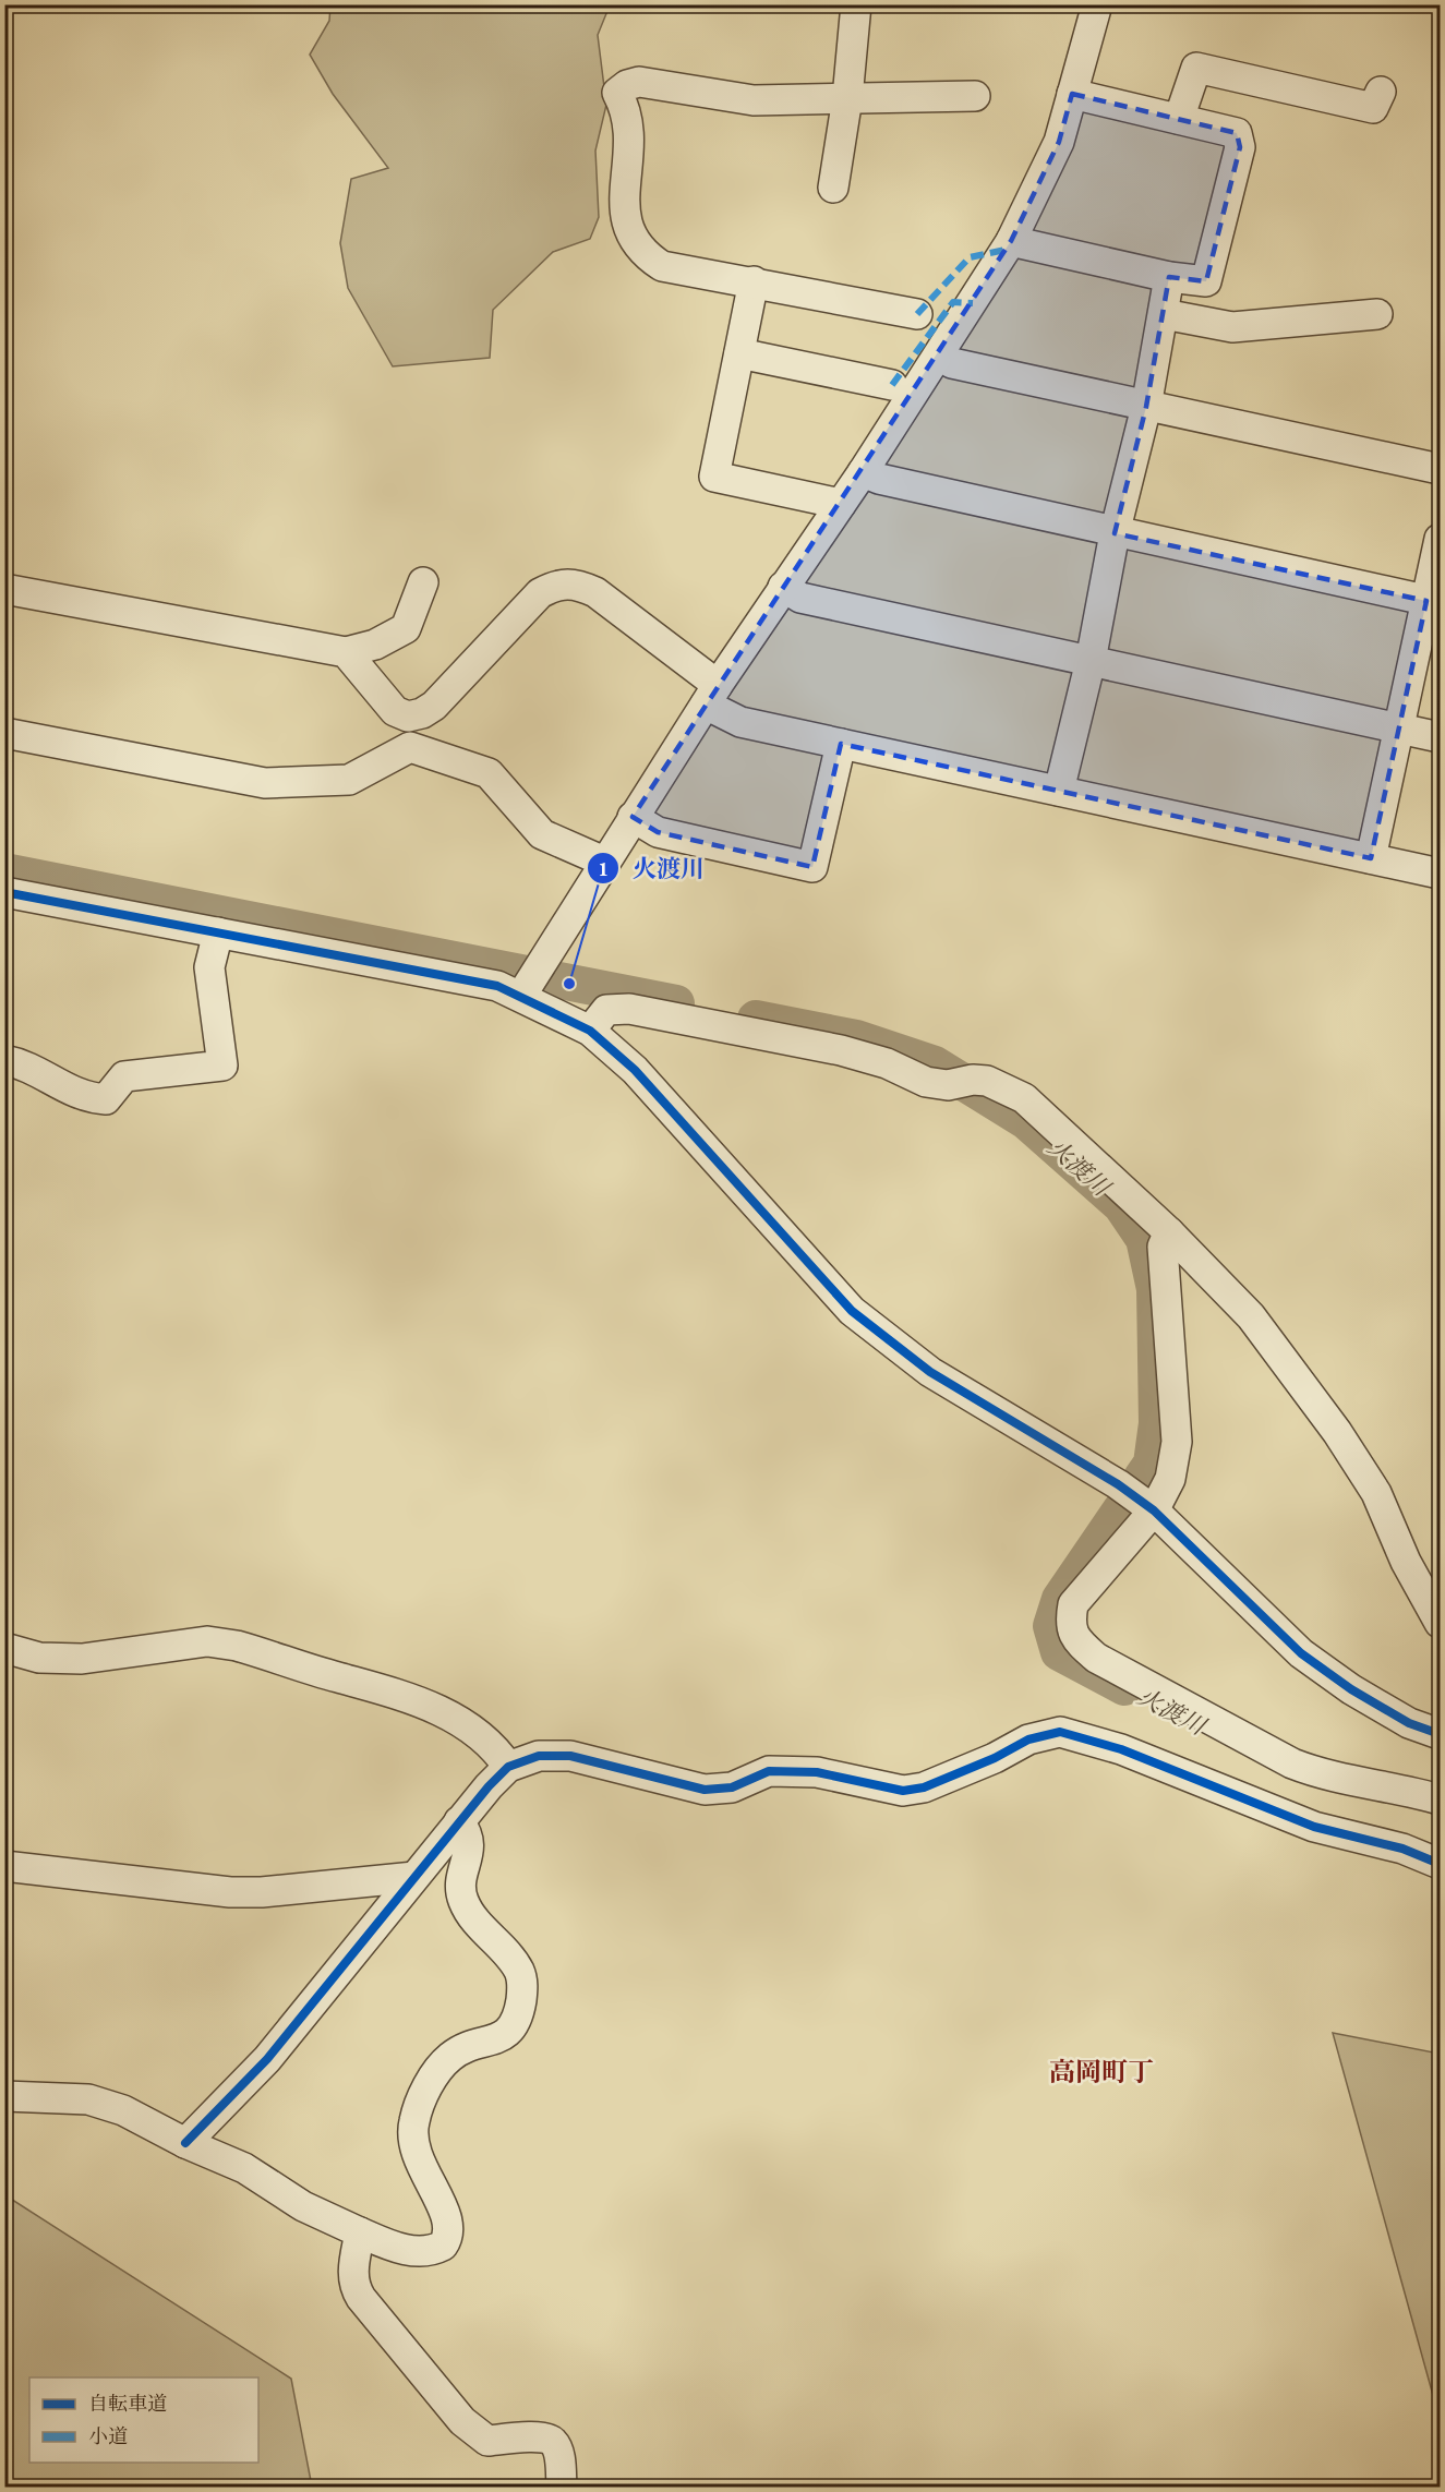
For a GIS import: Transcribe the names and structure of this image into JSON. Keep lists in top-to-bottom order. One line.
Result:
{"districts":["高岡町丁"],"water":["火渡川"],"places":["火渡川"],"legend":["自転車道","小道"]}
